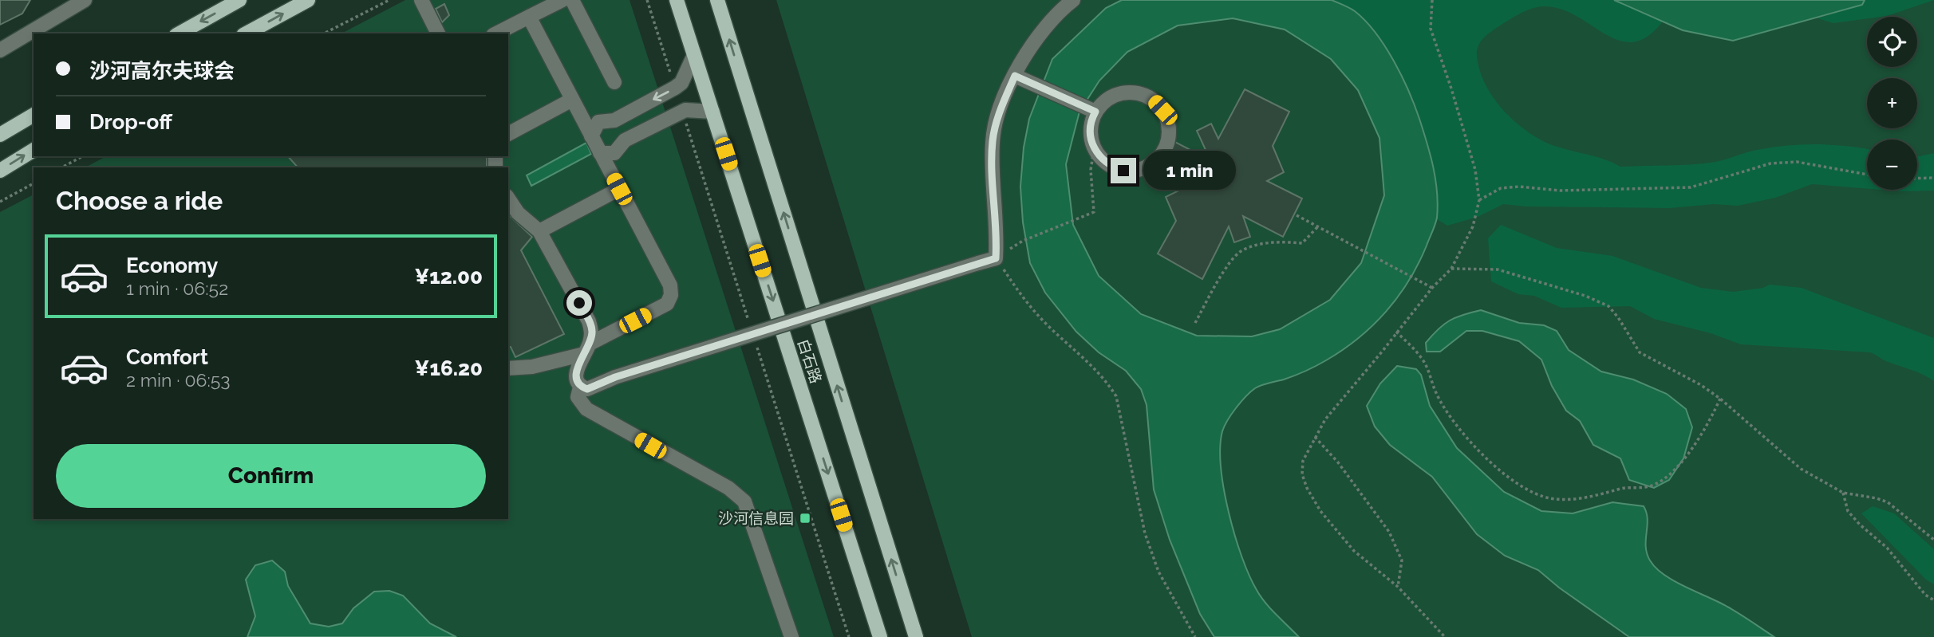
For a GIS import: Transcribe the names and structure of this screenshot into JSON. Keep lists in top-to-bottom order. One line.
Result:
{"streets":{"main road":["白石路"]},"places":{"transit":["沙河信息园"]},"page":{"map_buttons":["+","−"],"banner":["沙河高尔夫球会","Drop-off"],"bubble":"1 min","heading":"Choose a ride","list":[{"name":"Economy","note":"1 min · 06:52","value":"¥12.00"},{"name":"Comfort","note":"2 min · 06:53","value":"¥16.20"}],"buttons":"Confirm"}}
